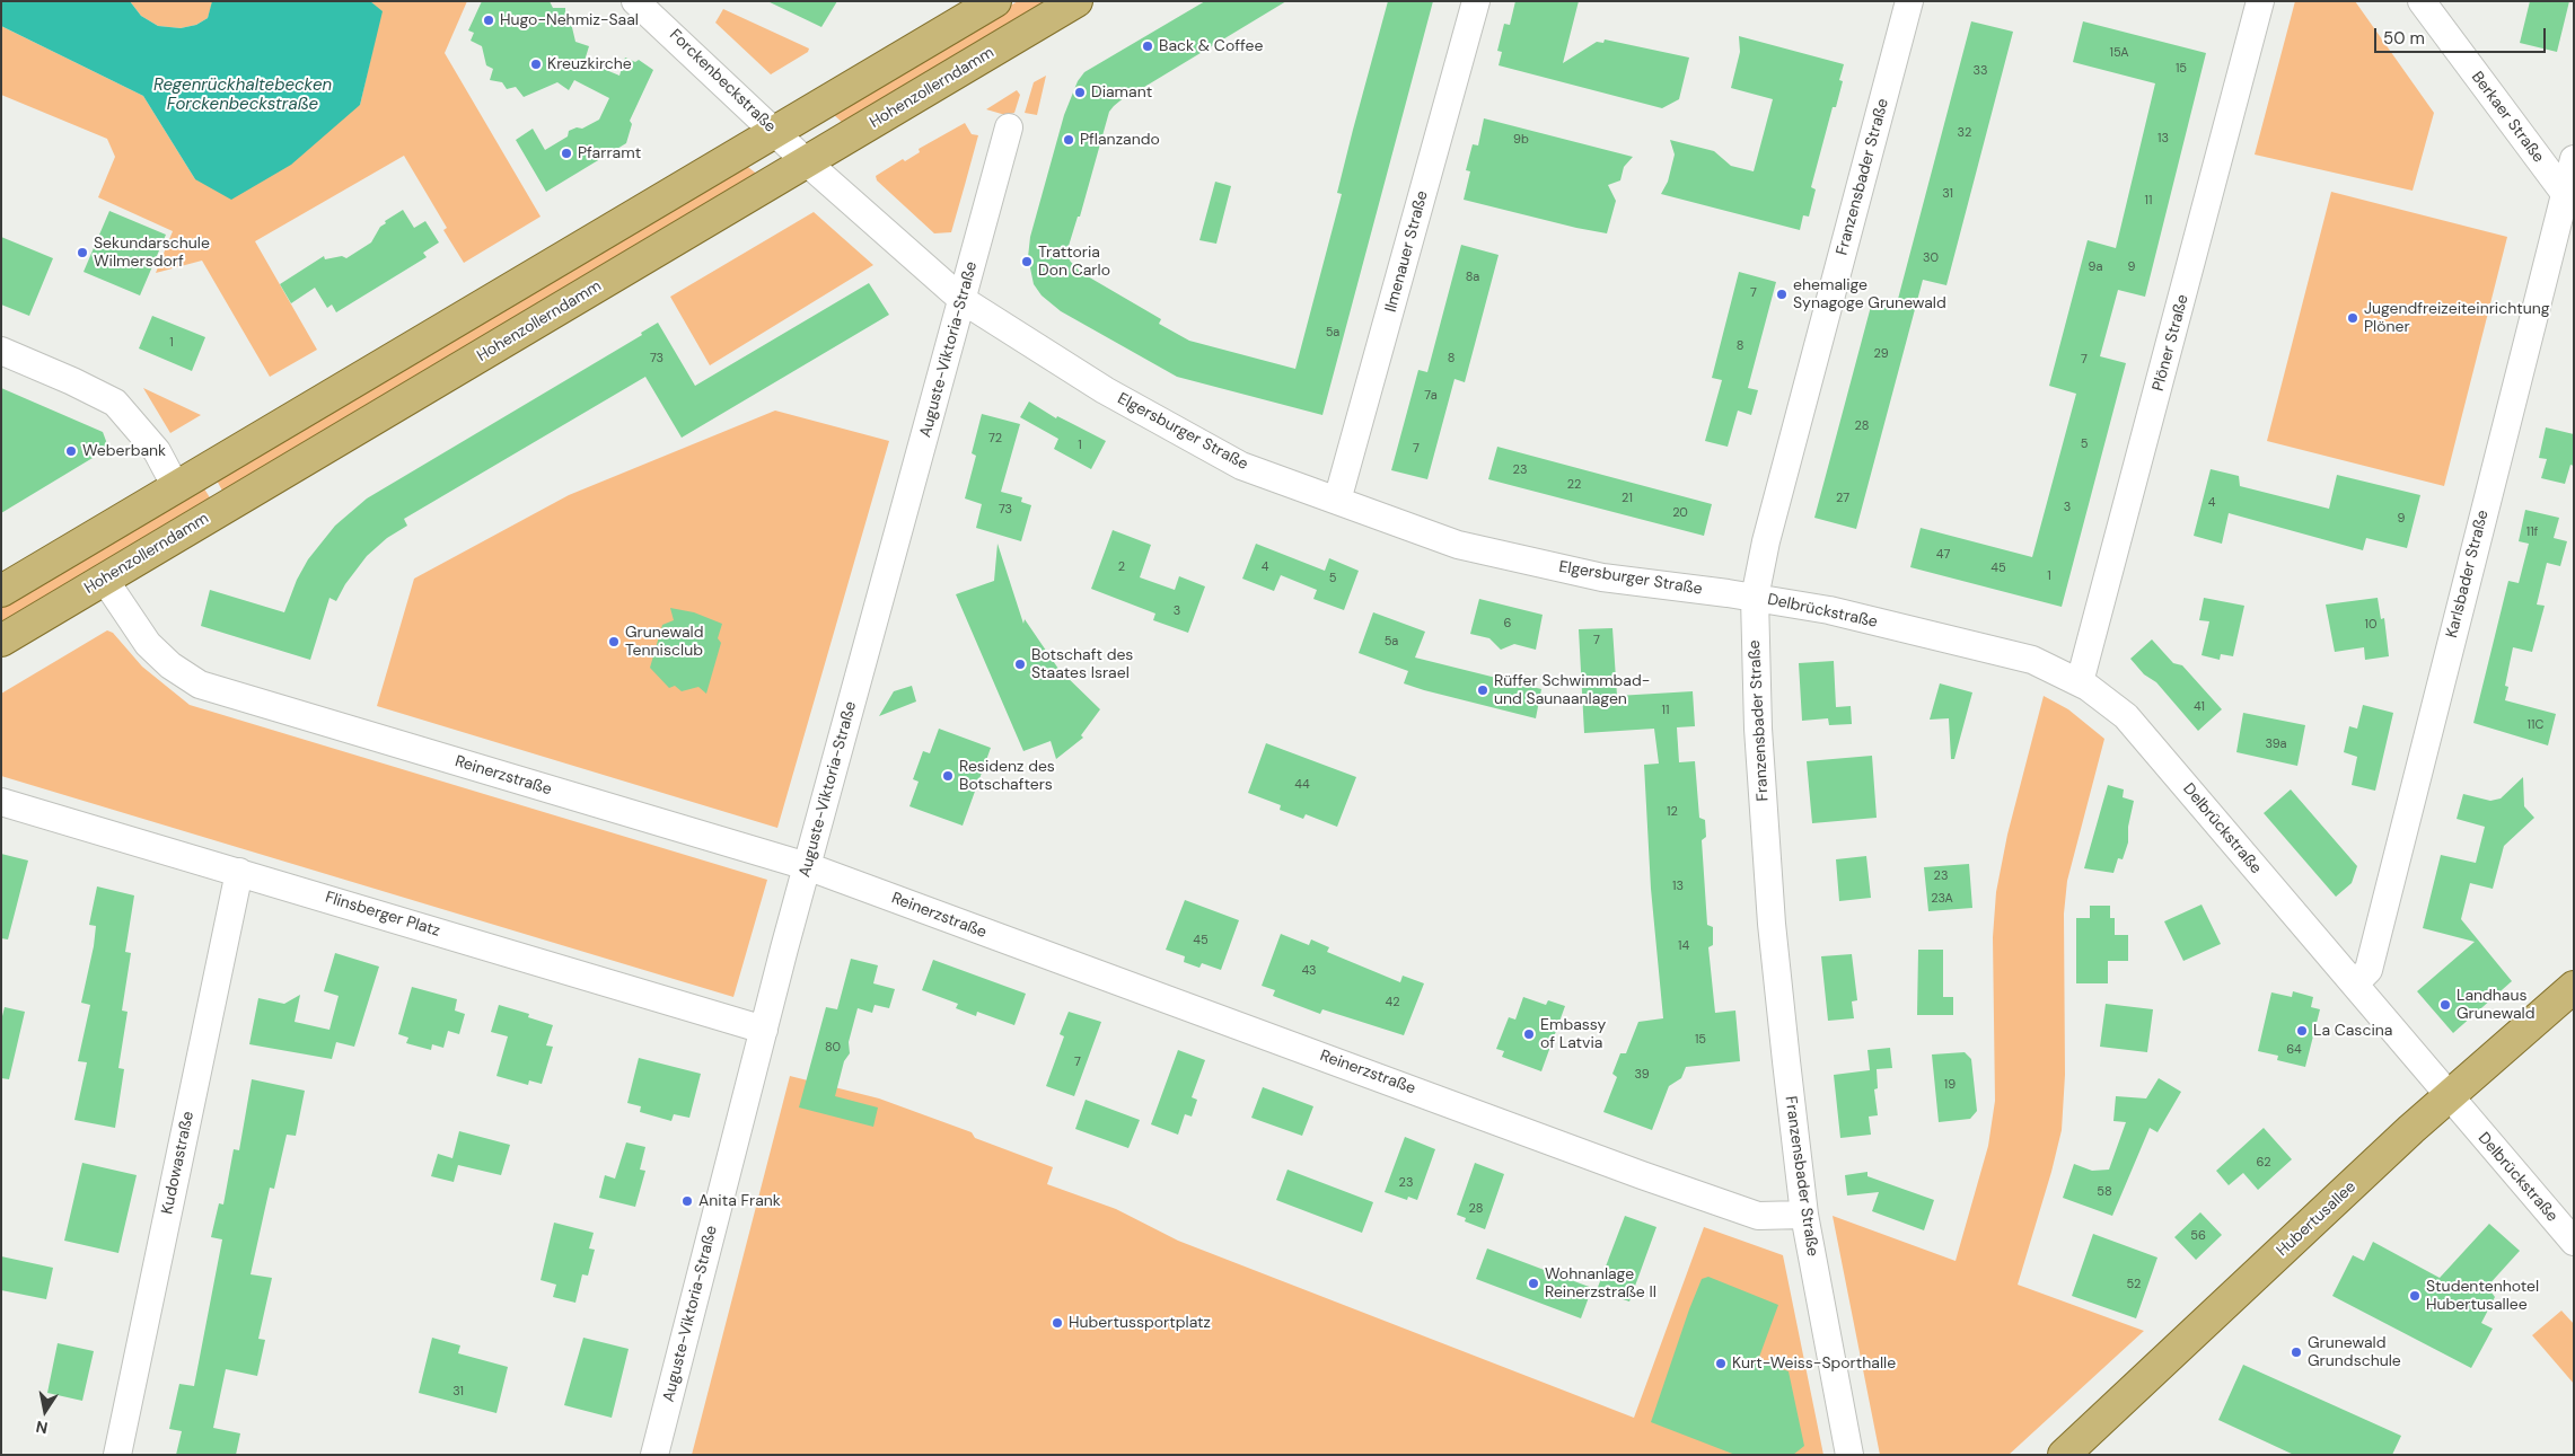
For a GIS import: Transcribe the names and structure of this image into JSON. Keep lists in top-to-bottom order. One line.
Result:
{"streets":{"main road":["Hohenzollerndamm","Hubertusallee"],"street":["Forckenbeckstraße","Berkaer Straße","Franzensbader Straße","Ilmenauer Straße","Plöner Straße","Auguste-Viktoria-Straße","Elgersburger Straße","Karlsbader Straße","Delbrückstraße","Reinerzstraße","Flinsberger Platz","Kudowastraße"]},"crossings":[["Forckenbeckstraße","Hohenzollerndamm"],["Forckenbeckstraße","Elgersburger Straße"],["Hohenzollerndamm","Elgersburger Straße"],["Hohenzollerndamm","Reinerzstraße"],["Berkaer Straße","Karlsbader Straße"],["Franzensbader Straße","Elgersburger Straße"],["Franzensbader Straße","Delbrückstraße"],["Franzensbader Straße","Reinerzstraße"],["Ilmenauer Straße","Elgersburger Straße"],["Plöner Straße","Delbrückstraße"],["Auguste-Viktoria-Straße","Elgersburger Straße"],["Auguste-Viktoria-Straße","Reinerzstraße"],["Auguste-Viktoria-Straße","Flinsberger Platz"],["Elgersburger Straße","Delbrückstraße"],["Karlsbader Straße","Delbrückstraße"],["Delbrückstraße","Hubertusallee"],["Flinsberger Platz","Kudowastraße"]],"water":["Regenrückhaltebecken Forckenbeckstraße"],"places":["Hugo-Nehmiz-Saal","Back & Coffee","Kreuzkirche","Diamant","Pflanzando","Pfarramt","Sekundarschule Wilmersdorf","Trattoria Don Carlo","ehemalige Synagoge Grunewald","Jugendfreizeiteinrichtung Plöner","Weberbank","Grunewald Tennisclub","Botschaft des Staates Israel","Rüffer Schwimmbad- und Saunaanlagen","Residenz des Botschafters","Landhaus Grunewald","La Cascina","Embassy of Latvia","Anita Frank","Wohnanlage Reinerzstraße II","Studentenhotel Hubertusallee","Hubertussportplatz","Grunewald Grundschule","Kurt-Weiss-Sporthalle"],"house_numbers":["15A","15","33","32","13","9b","31","11","30","9a","9","8a","7","5a","1","8","29","73","8","7","7a","28","72","5","1","7","23","22","21","27","4","3","73","20","9","11f","47","2","4","45","1","5","3","6","10","7","5a","41","11","11C","39a","44","12","23","13","23A","45","14","43","42","15","80","64","7","39","19","62","23","58","28","56","52","31"],"scale_bar":"50 m","north":"bottom"}
